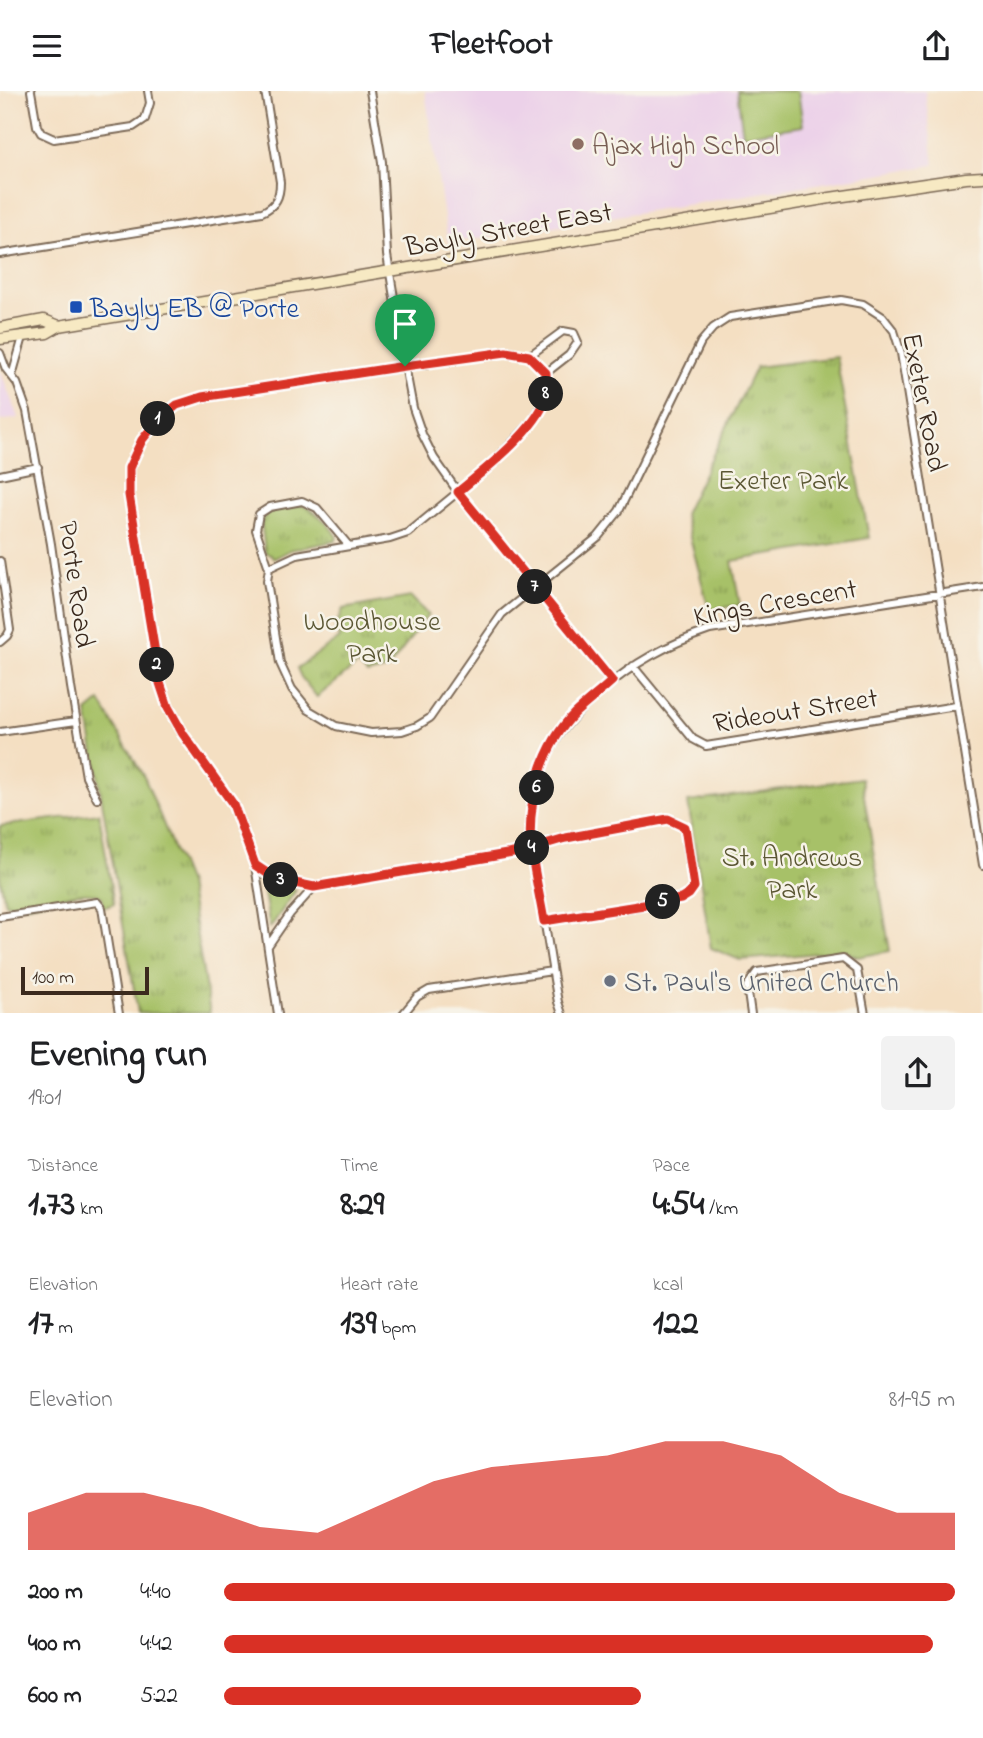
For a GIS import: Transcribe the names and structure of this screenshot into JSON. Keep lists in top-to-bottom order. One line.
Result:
{"streets":{"main road":["Bayly Street East"],"street":["Exeter Road","Porte Road","Kings Crescent","Rideout Street"]},"crossings":[["Exeter Road","Kings Crescent"],["Exeter Road","Rideout Street"],["Kings Crescent","Rideout Street"]],"parks":["Exeter Park","Woodhouse Park","St. Andrews Park"],"places":{"other":["Ajax High School","St. Paul's United Church"],"transit":["Bayly EB @ Porte"]},"scale_bar":"100 m","page":{"header":"Fleetfoot","pins":["8","1","7","2","6","4","3","5"],"scale":"100 m","heading":["Evening run","19:01"],"stats":[["Distance","1.73 km"],["Time","8:29"],["Pace","4:54 /km"],["Elevation","17 m"],["Heart rate","139 bpm"],["kcal","122"]],"chart":["Elevation","81–95 m"],"list":[{"name":"200 m","note":"4:40"},{"name":"400 m","note":"4:42"},{"name":"600 m","note":"5:22"}]}}
